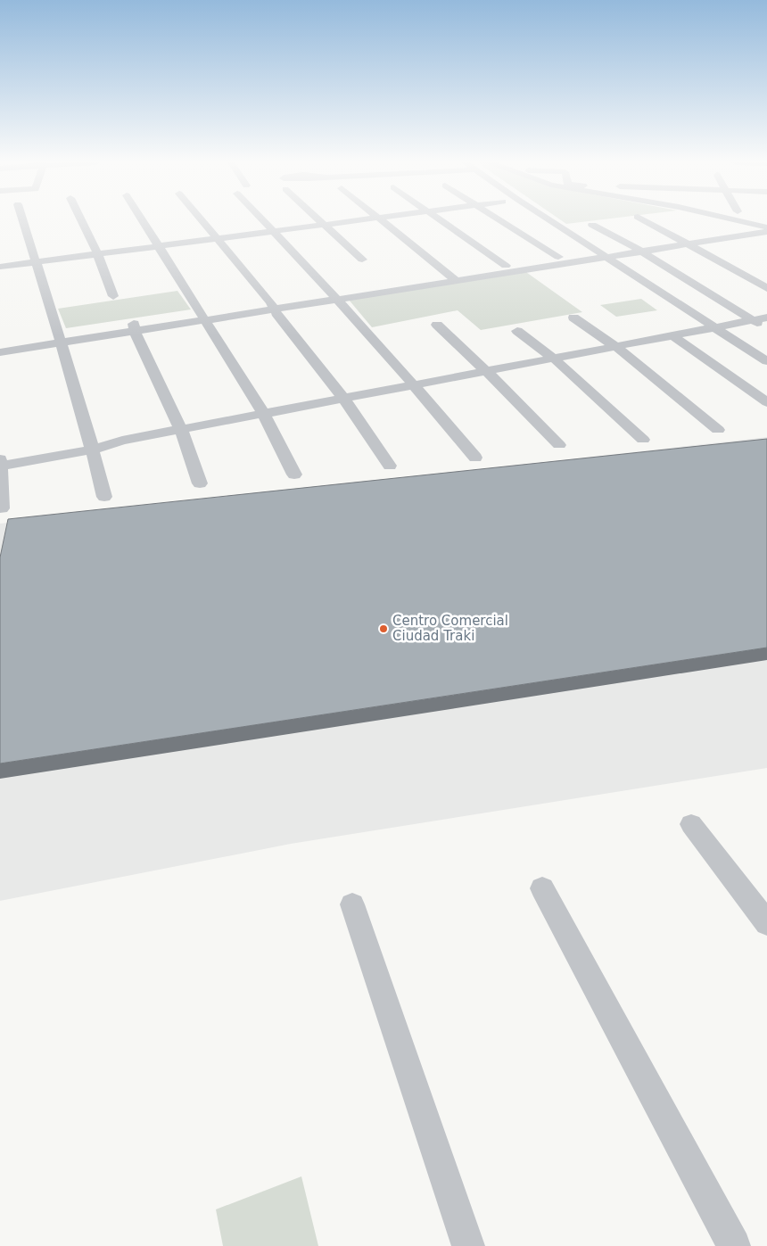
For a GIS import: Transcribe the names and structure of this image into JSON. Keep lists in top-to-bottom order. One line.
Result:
{"places":["Centro Comercial Ciudad Traki"]}
